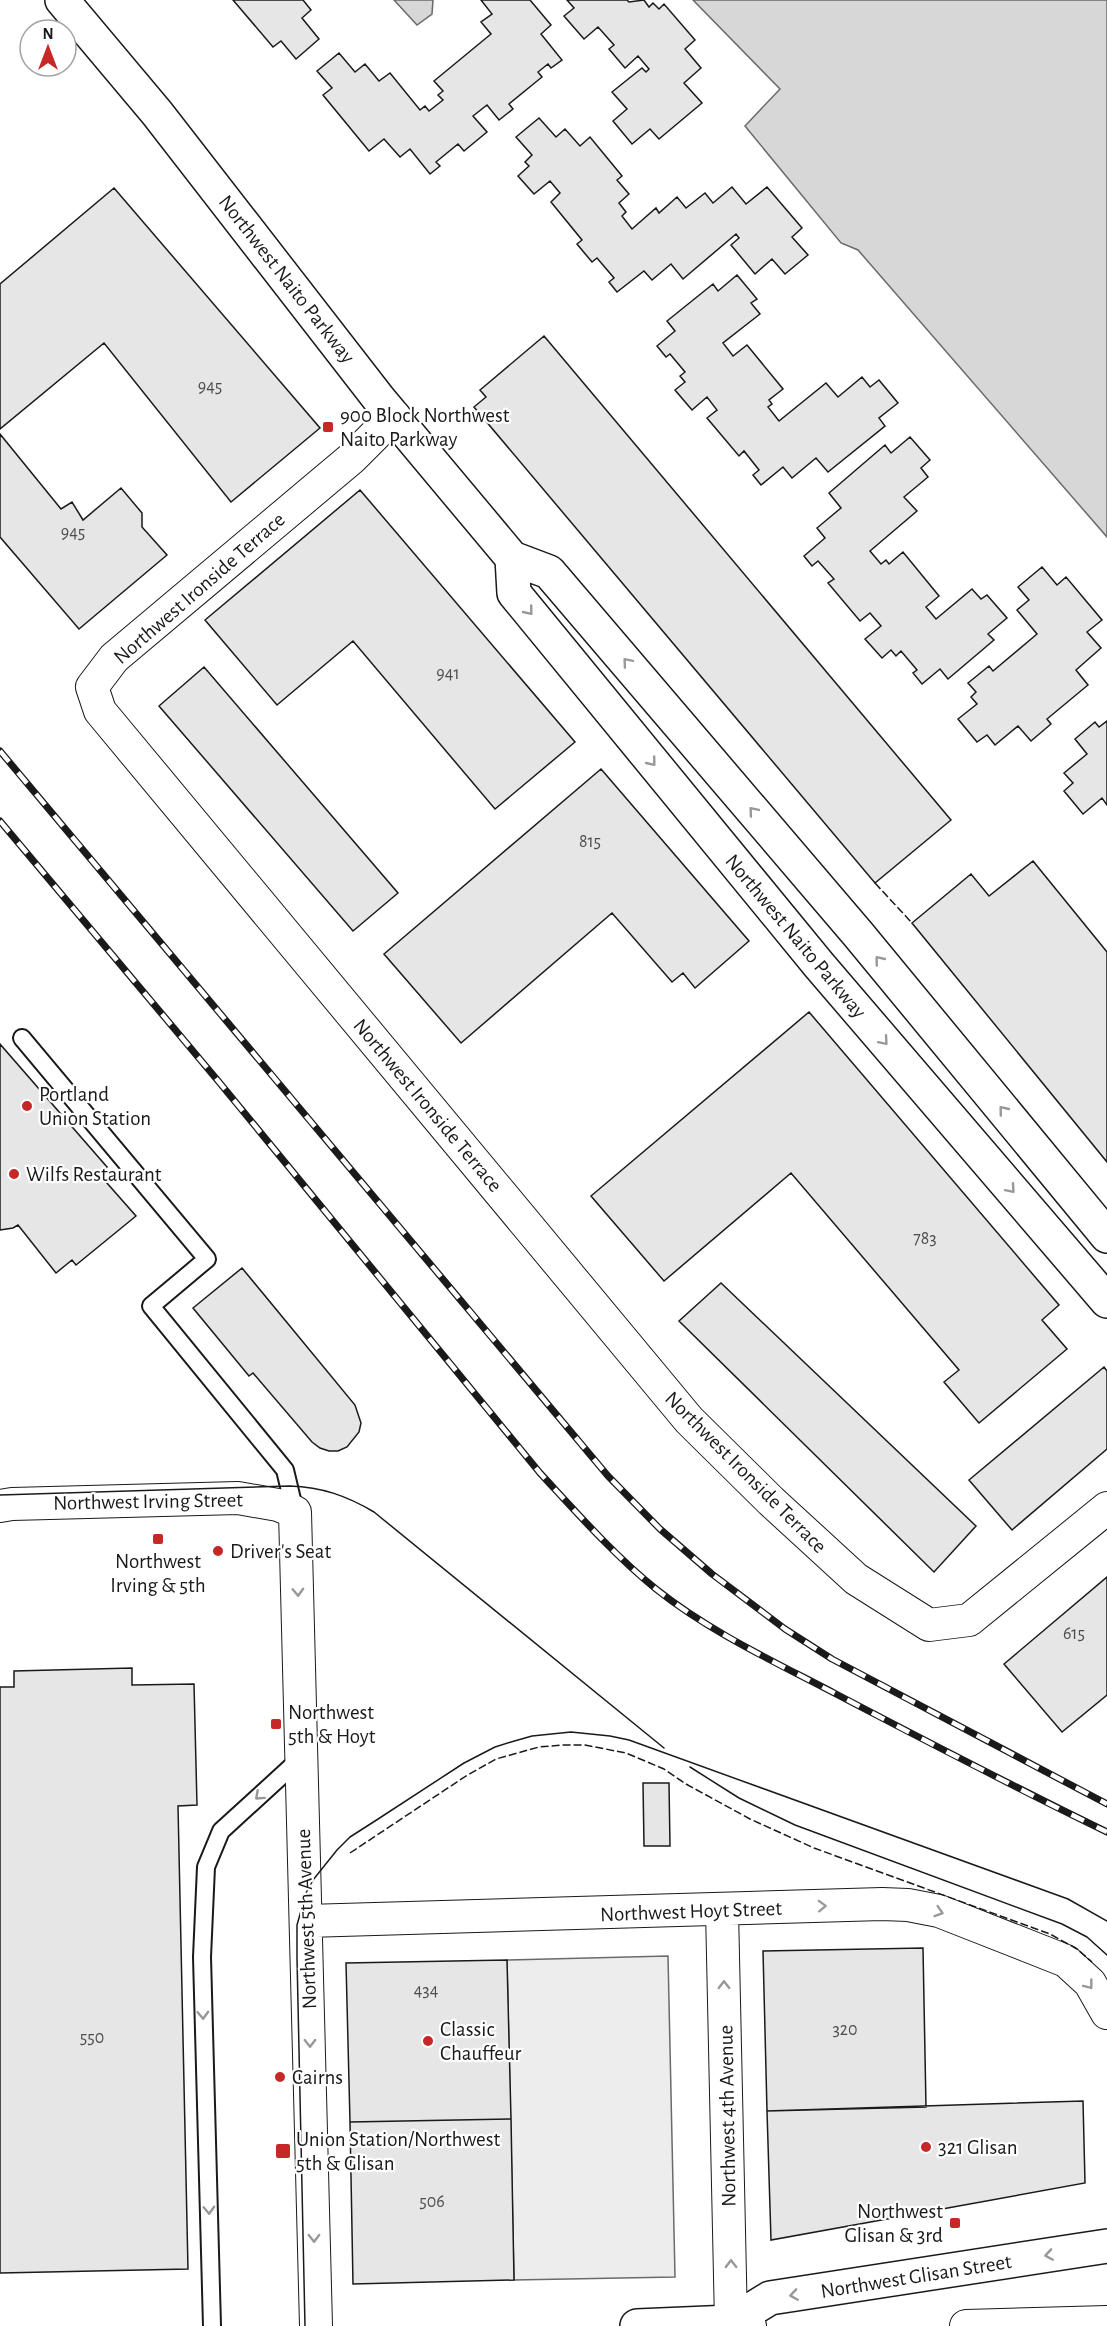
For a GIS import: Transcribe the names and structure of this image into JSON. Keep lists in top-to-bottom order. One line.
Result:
{"streets":{"main road":["Northwest Naito Parkway","Northwest Glisan Street"],"street":["Northwest Ironside Terrace","Northwest Irving Street","Northwest Hoyt Street","Northwest 5th Avenue","Northwest 4th Avenue"]},"crossings":[["Northwest Naito Parkway","Northwest Ironside Terrace"],["Northwest Irving Street","Northwest 5th Avenue"],["Northwest Hoyt Street","Northwest 5th Avenue"],["Northwest Hoyt Street","Northwest 4th Avenue"],["Northwest 4th Avenue","Northwest Glisan Street"]],"one_way":["Northwest Hoyt Street","Northwest 5th Avenue","Northwest 4th Avenue","Northwest Glisan Street"],"places":{"transit":["900 Block Northwest Naito Parkway","Northwest Irving & 5th","Northwest 5th & Hoyt","Union Station/Northwest 5th & Glisan","Northwest Glisan & 3rd"],"other":["Portland Union Station","Wilfs Restaurant","Driver's Seat","Classic Chauffeur","Cairns","321 Glisan"]},"house_numbers":["945","945","941","815","783","615","434","320","550","506"],"north":"top"}
